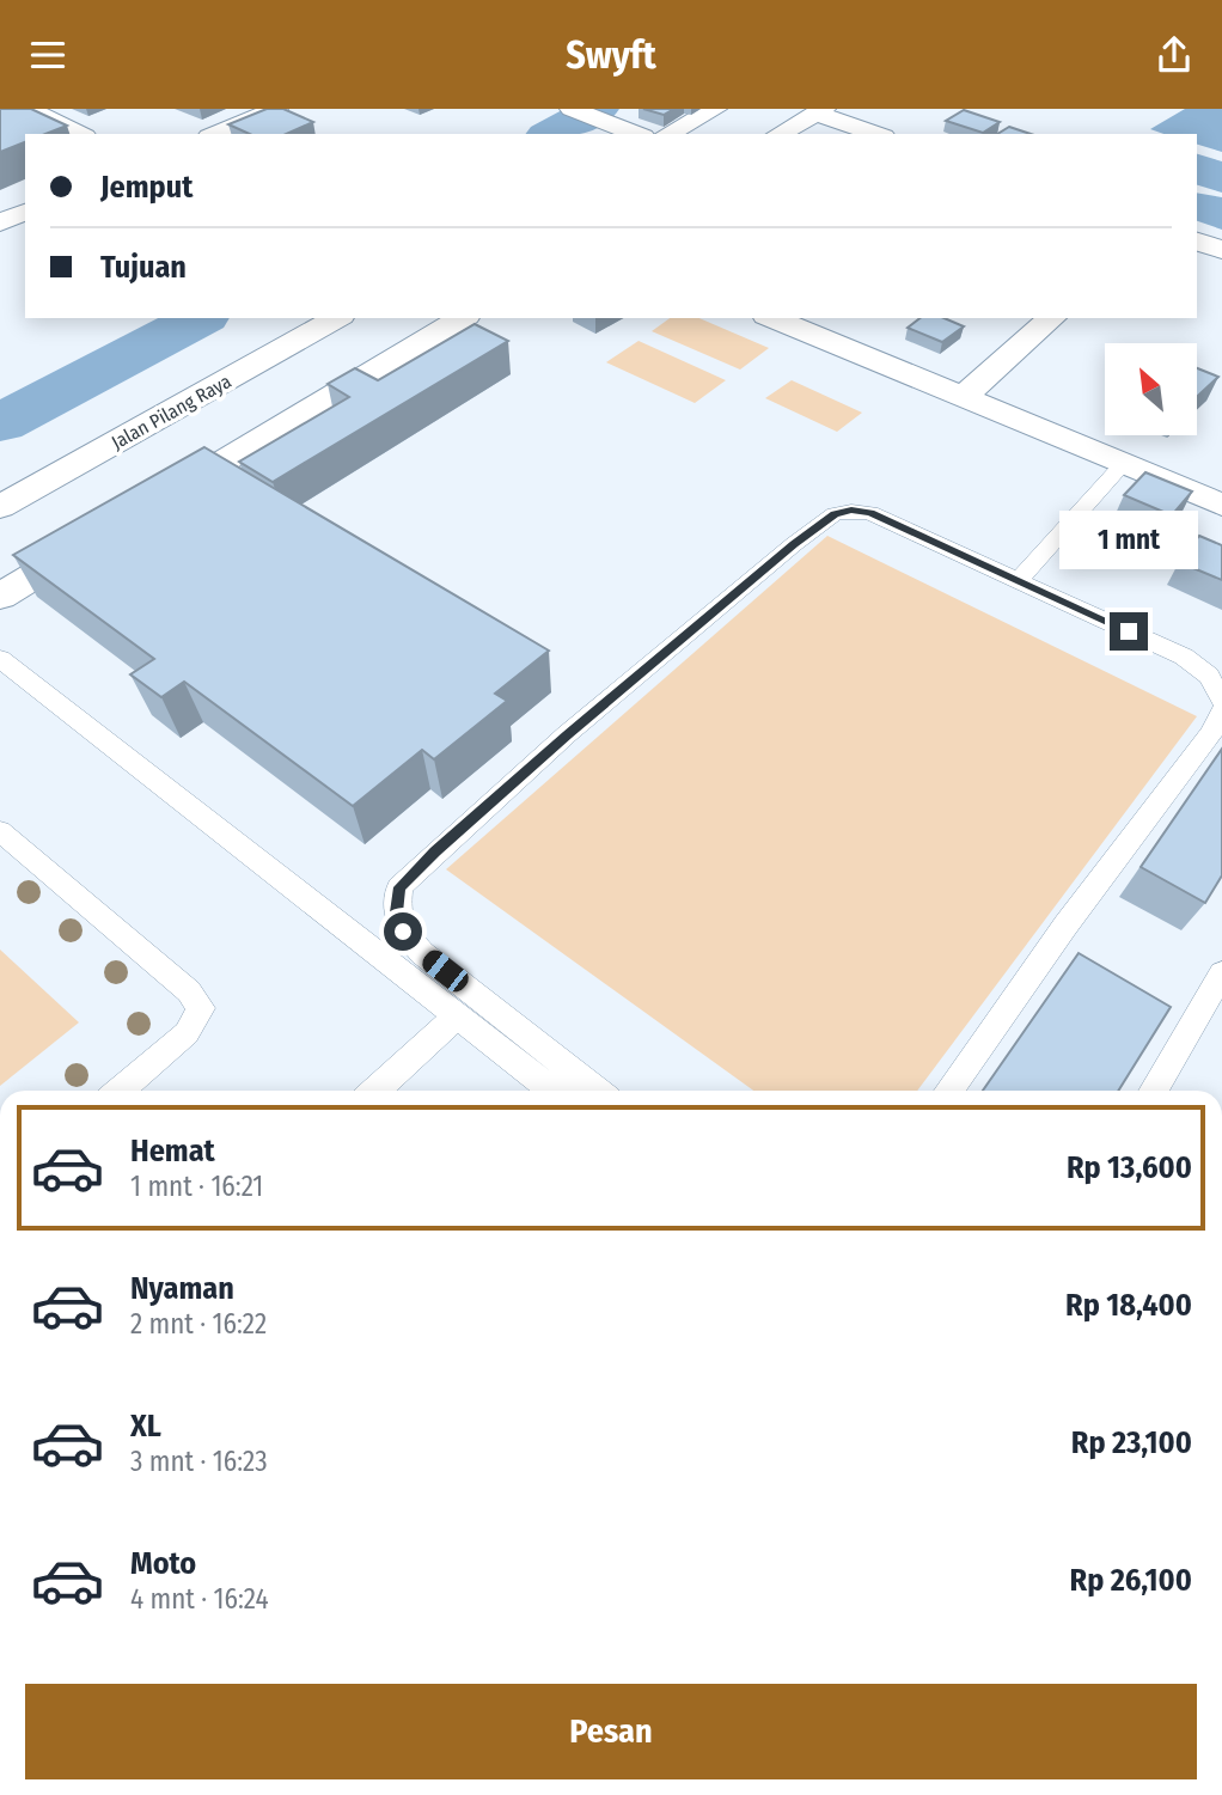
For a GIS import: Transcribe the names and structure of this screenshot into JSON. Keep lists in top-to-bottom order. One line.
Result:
{"streets":{"main road":["Jalan Pilang Raya"]},"north":"top left","page":{"header":"Swyft","banner":["Jemput","Tujuan"],"bubble":"1 mnt","list":[{"name":"Hemat","note":"1 mnt · 16:21","value":"Rp 13,600"},{"name":"Nyaman","note":"2 mnt · 16:22","value":"Rp 18,400"},{"name":"XL","note":"3 mnt · 16:23","value":"Rp 23,100"},{"name":"Moto","note":"4 mnt · 16:24","value":"Rp 26,100"}],"buttons":"Pesan"}}
